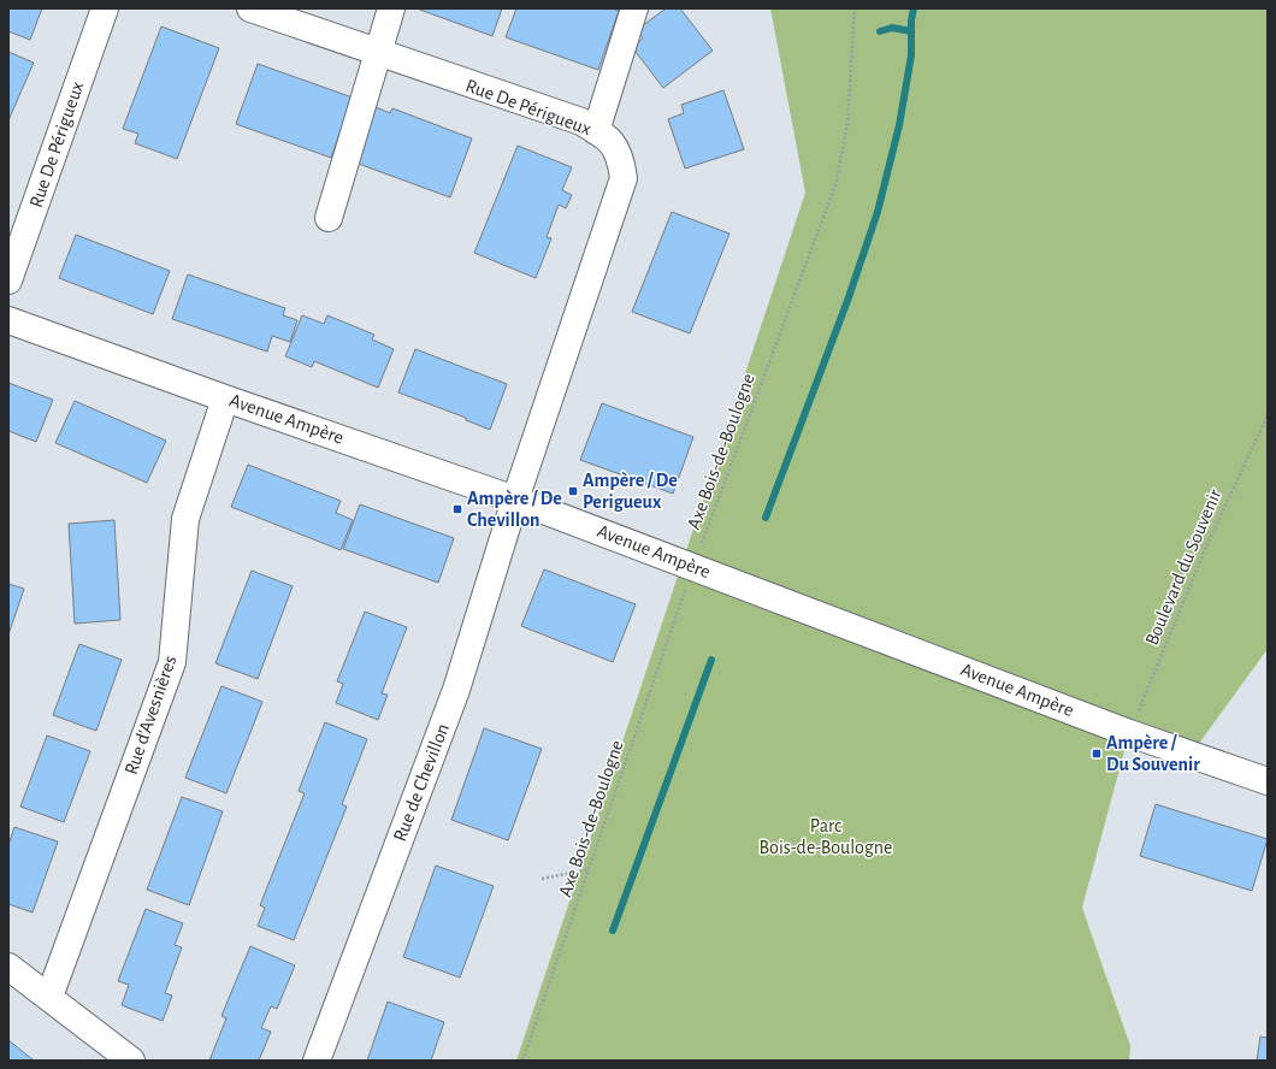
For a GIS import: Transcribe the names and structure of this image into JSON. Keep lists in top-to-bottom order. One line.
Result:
{"streets":{"street":["Rue De Périgueux","Avenue Ampère","Rue d'Avesnières","Rue de Chevillon"],"path":["Axe Bois-de-Boulogne","Boulevard du Souvenir"]},"crossings":[["Rue De Périgueux","Avenue Ampère"],["Rue De Périgueux","Rue de Chevillon"],["Avenue Ampère","Axe Bois-de-Boulogne"],["Avenue Ampère","Boulevard du Souvenir"],["Avenue Ampère","Rue d'Avesnières"],["Avenue Ampère","Rue de Chevillon"]],"parks":["Parc Bois-de-Boulogne"],"places":{"transit":["Ampère / De Perigueux","Ampère / De Chevillon","Ampère / Du Souvenir"]}}
